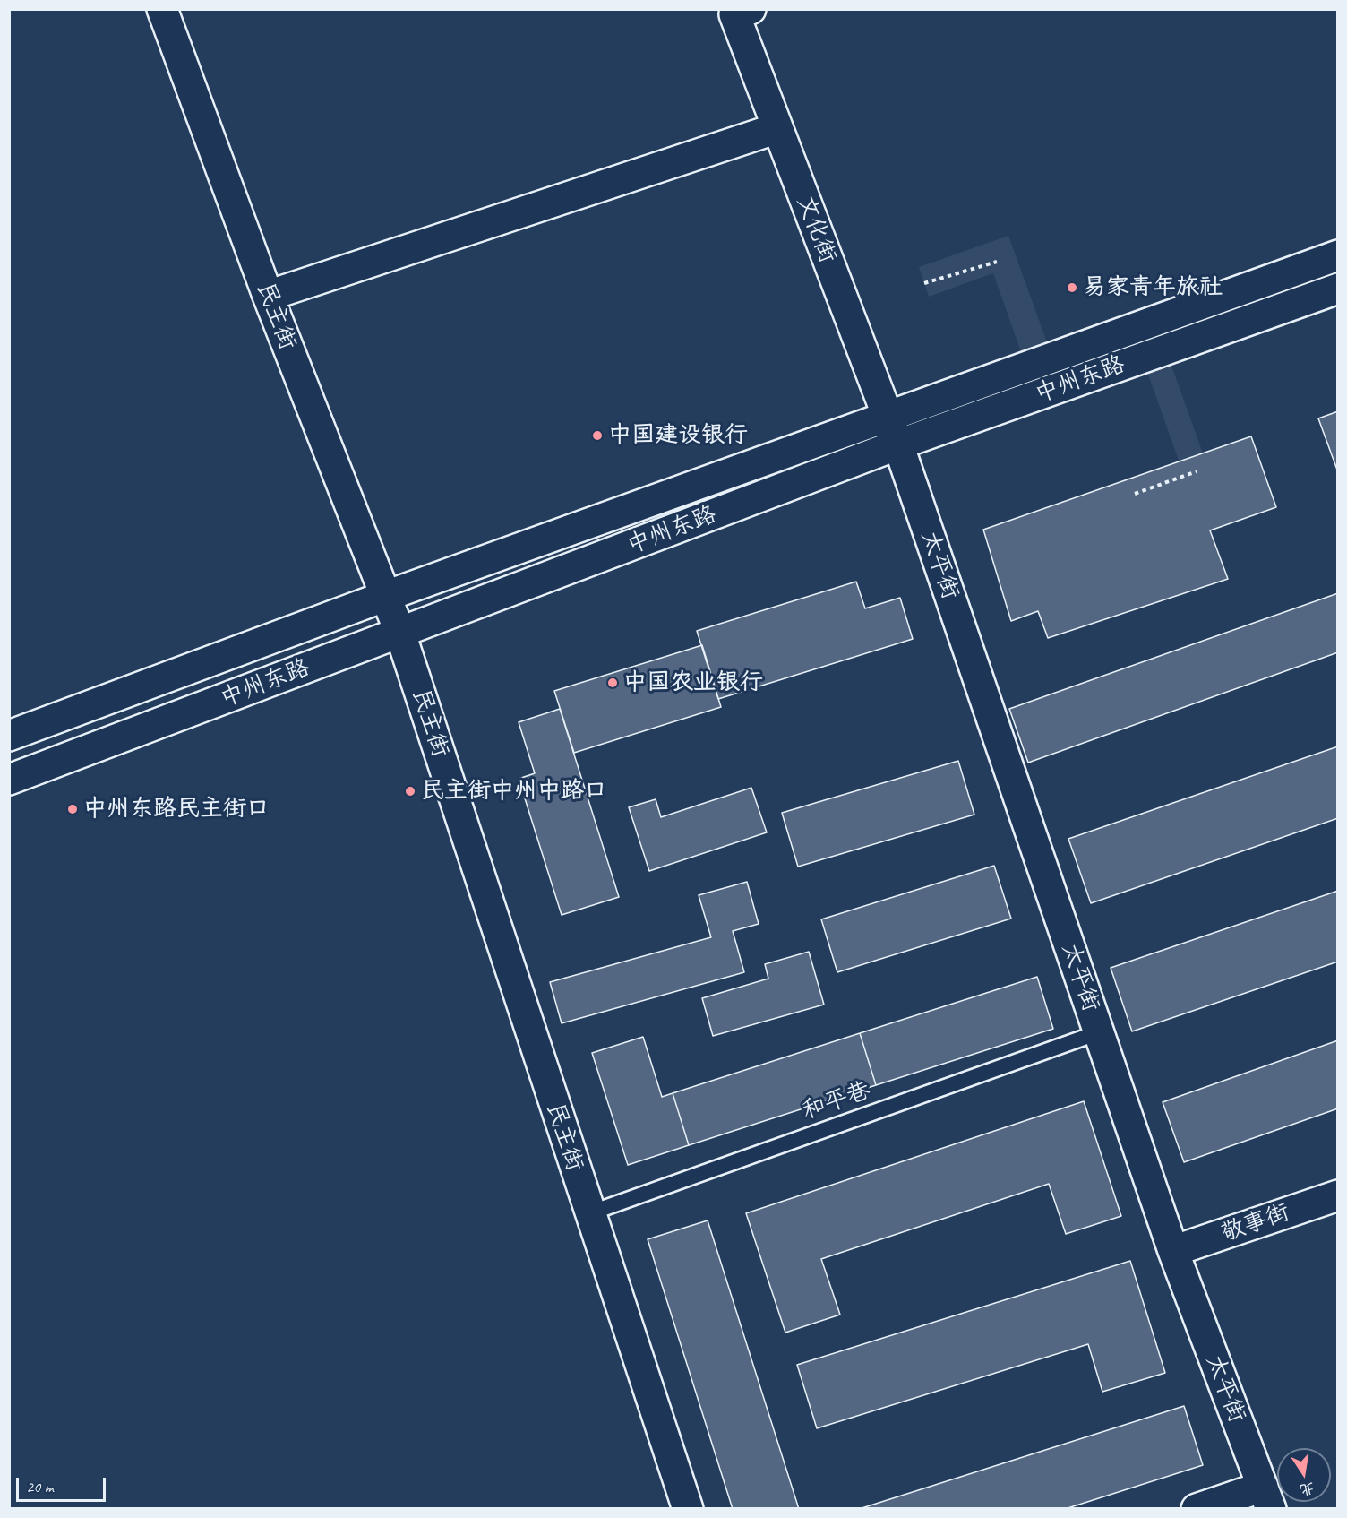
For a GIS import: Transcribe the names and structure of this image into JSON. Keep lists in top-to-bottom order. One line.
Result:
{"streets":{"street":["文化街","民主街","中州东路","太平街","敬事街"],"lane":["和平巷"]},"crossings":[["文化街","中州东路"],["文化街","太平街"],["民主街","中州东路"],["民主街","和平巷"],["中州东路","太平街"],["太平街","和平巷"],["太平街","敬事街"]],"places":["易家青年旅社","中国建设银行","中国农业银行","民主街中州中路口","中州东路民主街口"],"scale_bar":"20 m","north":"bottom"}
